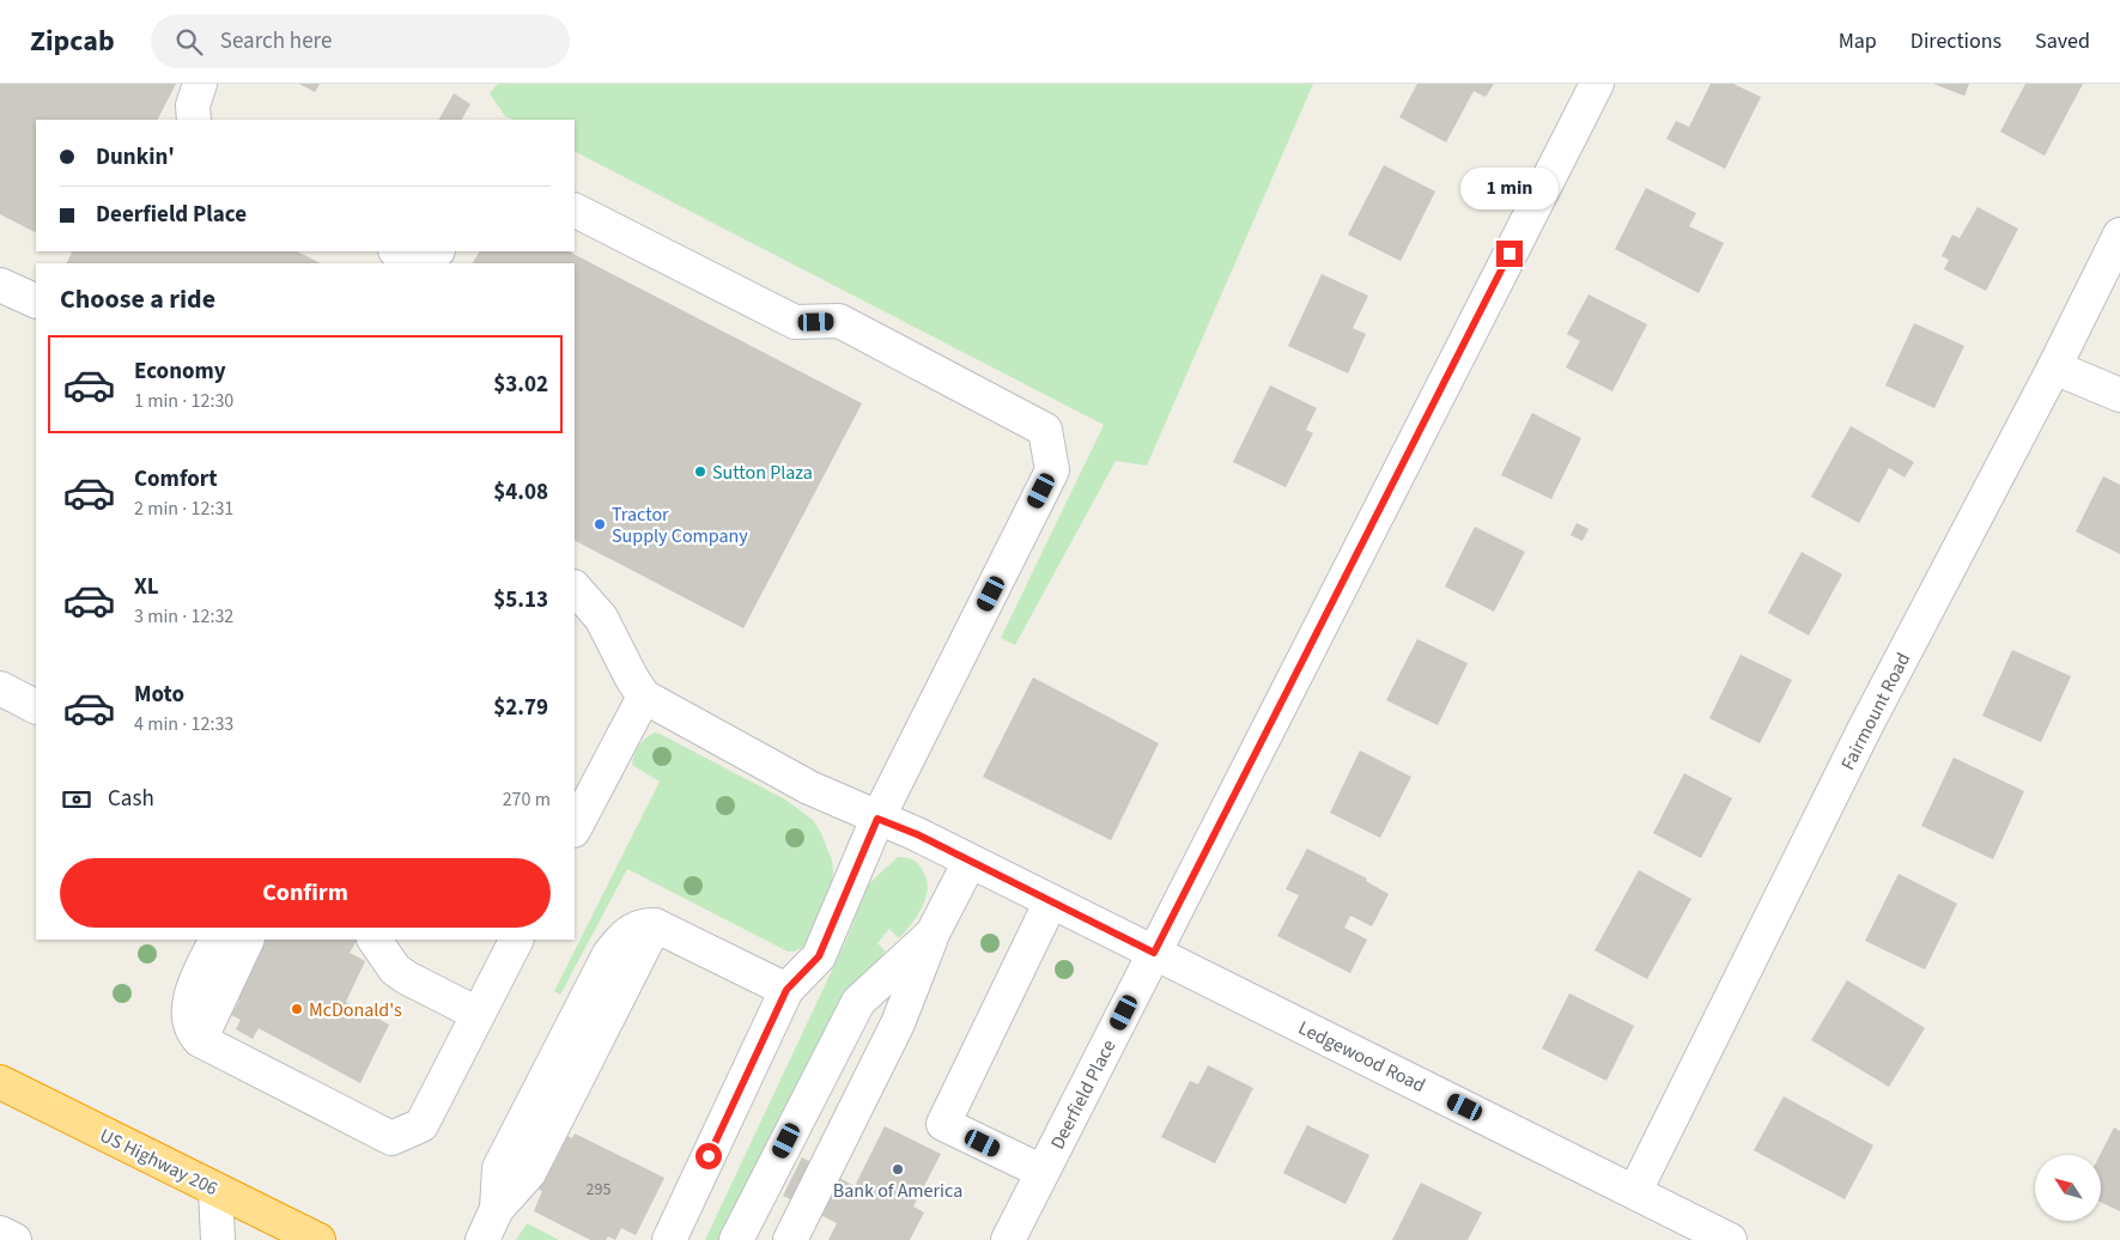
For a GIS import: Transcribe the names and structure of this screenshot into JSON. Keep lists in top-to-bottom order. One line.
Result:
{"streets":{"highway":["US Highway 206"],"street":["Fairmount Road","Ledgewood Road","Deerfield Place"]},"crossings":[["Fairmount Road","Ledgewood Road"],["Ledgewood Road","Deerfield Place"]],"places":["Sutton Plaza","Tractor Supply Company","McDonald's","Bank of America"],"house_numbers":["295"],"north":"top left","page":{"header":"Zipcab","search":"Search here","nav":["Map","Directions","Saved"],"banner":["Dunkin'","Deerfield Place"],"bubble":"1 min","heading":"Choose a ride","list":[{"name":"Economy","note":"1 min · 12:30","value":"$3.02"},{"name":"Comfort","note":"2 min · 12:31","value":"$4.08"},{"name":"XL","note":"3 min · 12:32","value":"$5.13"},{"name":"Moto","note":"4 min · 12:33","value":"$2.79"}],"pay":["Cash","270 m"],"buttons":"Confirm"}}
